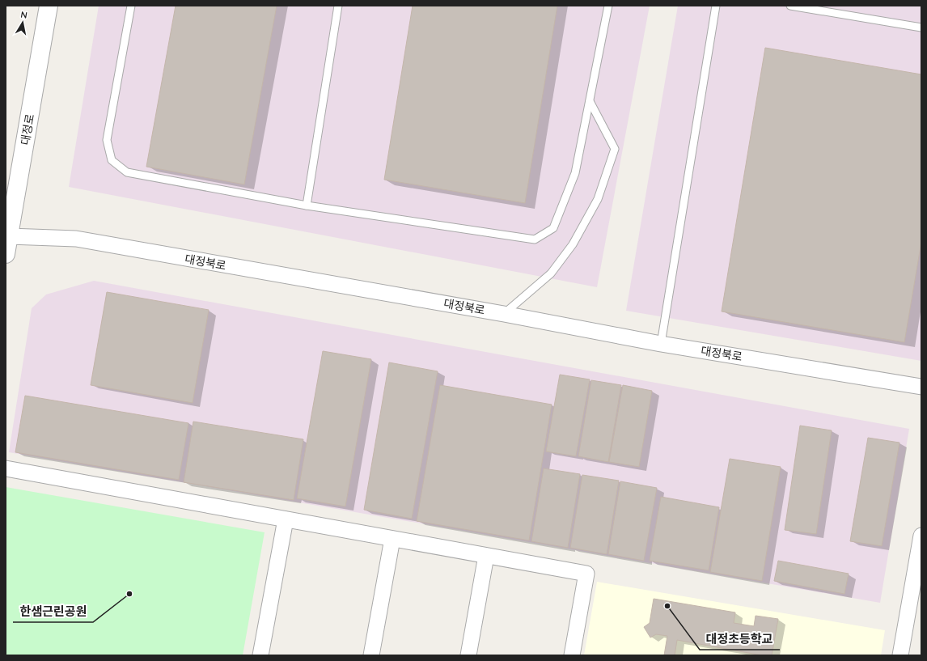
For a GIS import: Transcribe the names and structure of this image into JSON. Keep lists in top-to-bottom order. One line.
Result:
{"streets":{"street":["대정로","대정북로"]},"crossings":[["대정로","대정북로"]],"places":["한샘근린공원","대정초등학교"],"north":"top"}
